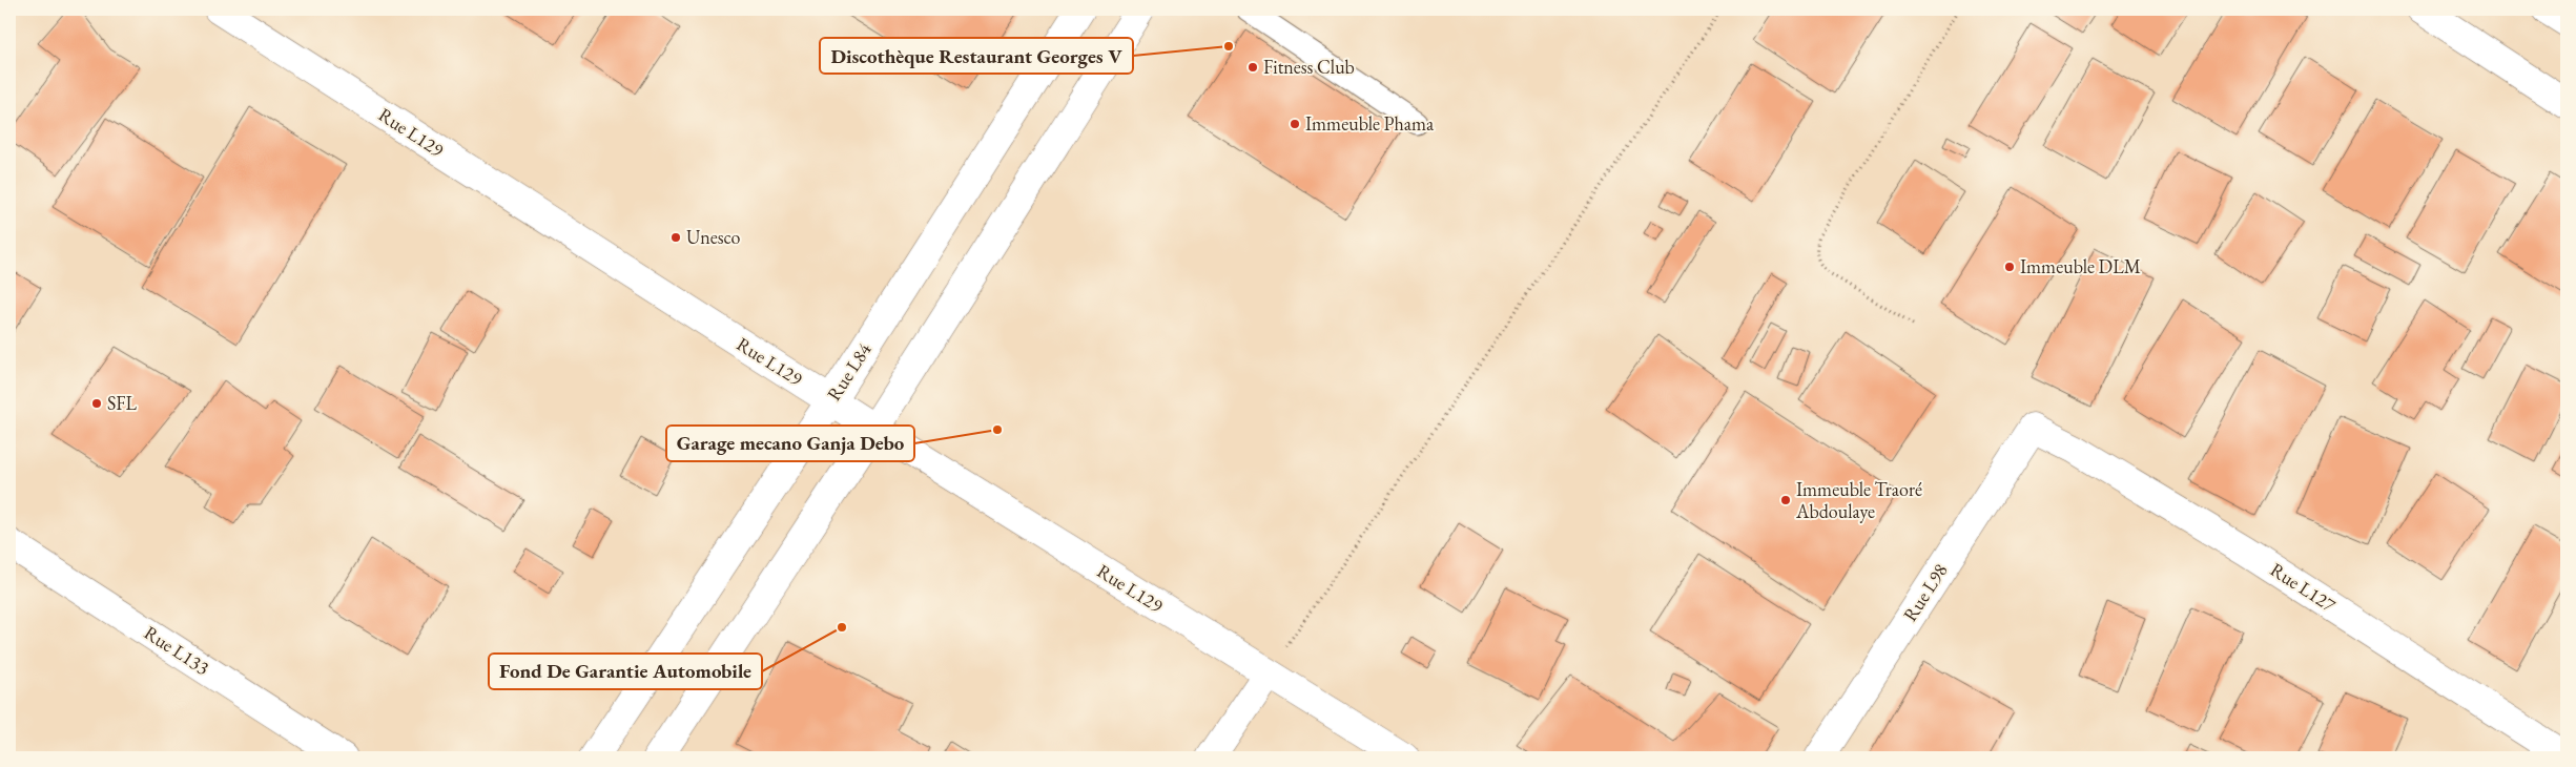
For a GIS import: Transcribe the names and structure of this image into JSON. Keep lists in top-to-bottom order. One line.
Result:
{"streets":{"street":["Rue L129","Rue L84","Rue L127","Rue L98","Rue L133"]},"crossings":[["Rue L129","Rue L84"],["Rue L127","Rue L98"]],"places":["Discothèque Restaurant Georges V","Fitness Club","Immeuble Phama","Unesco","Immeuble DLM","SFL","Garage mecano Ganja Debo","Immeuble Traoré Abdoulaye","Fond De Garantie Automobile"]}
